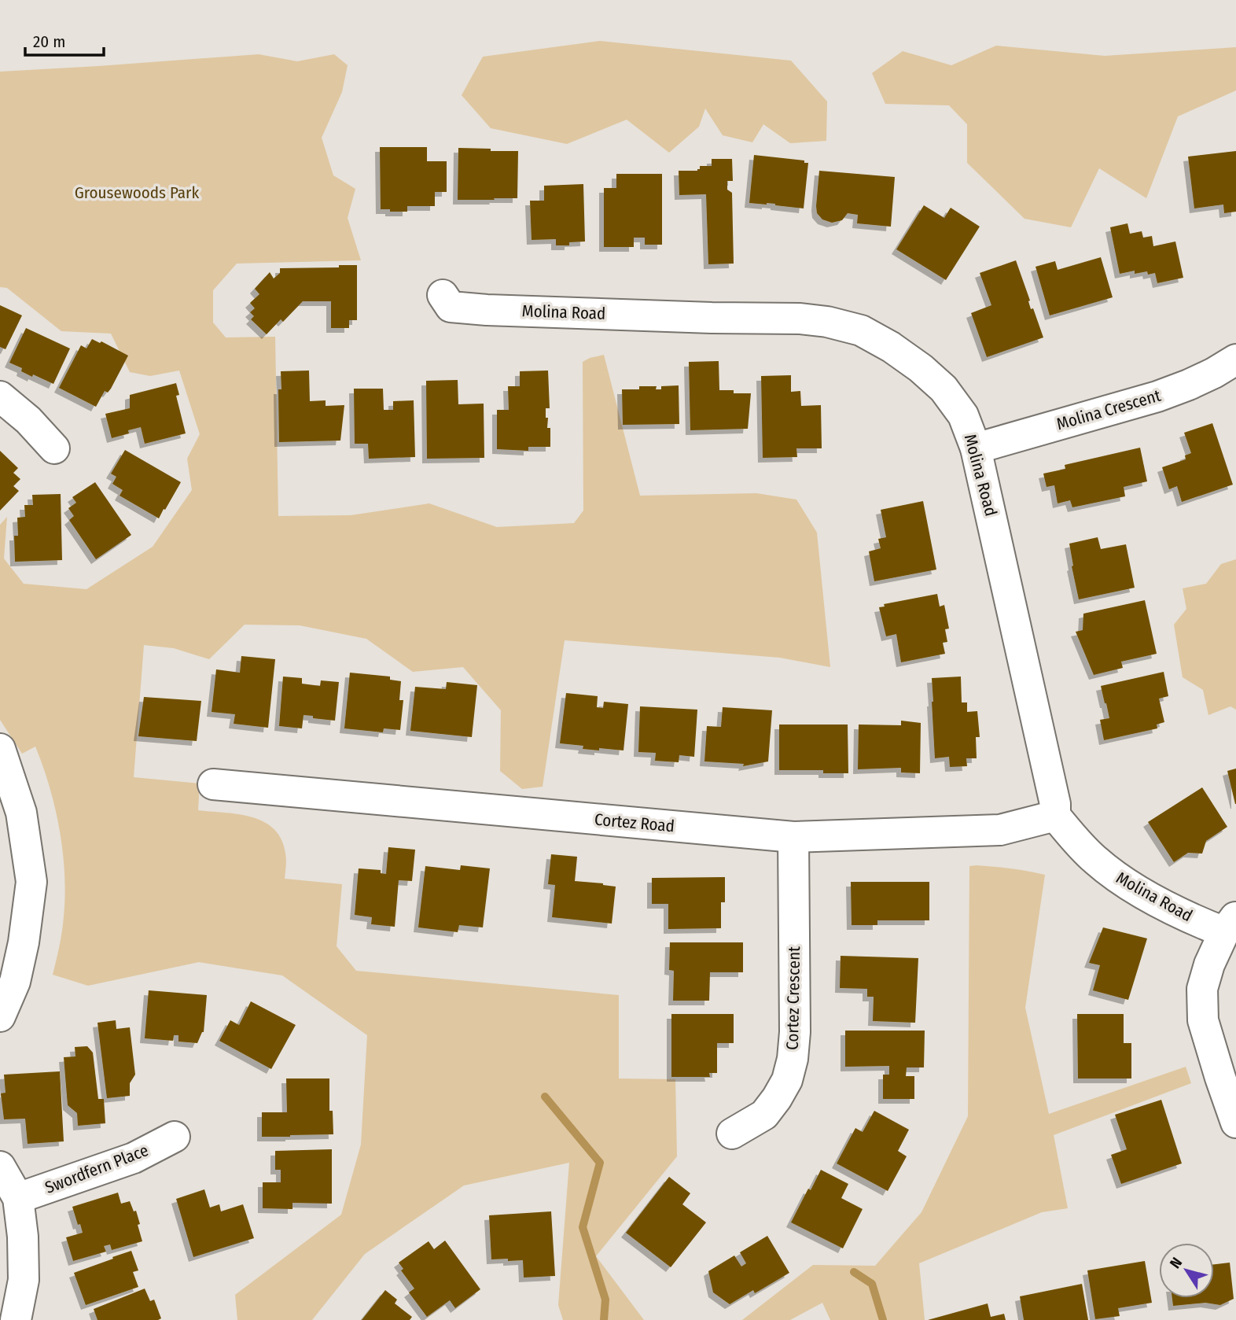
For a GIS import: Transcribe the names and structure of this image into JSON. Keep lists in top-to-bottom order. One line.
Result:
{"streets":{"street":["Molina Road","Molina Crescent","Cortez Road","Cortez Crescent","Swordfern Place"]},"crossings":[["Molina Road","Molina Crescent"],["Molina Road","Cortez Road"],["Cortez Road","Cortez Crescent"]],"parks":["Grousewoods Park"],"scale_bar":"20 m","north":"top left"}
